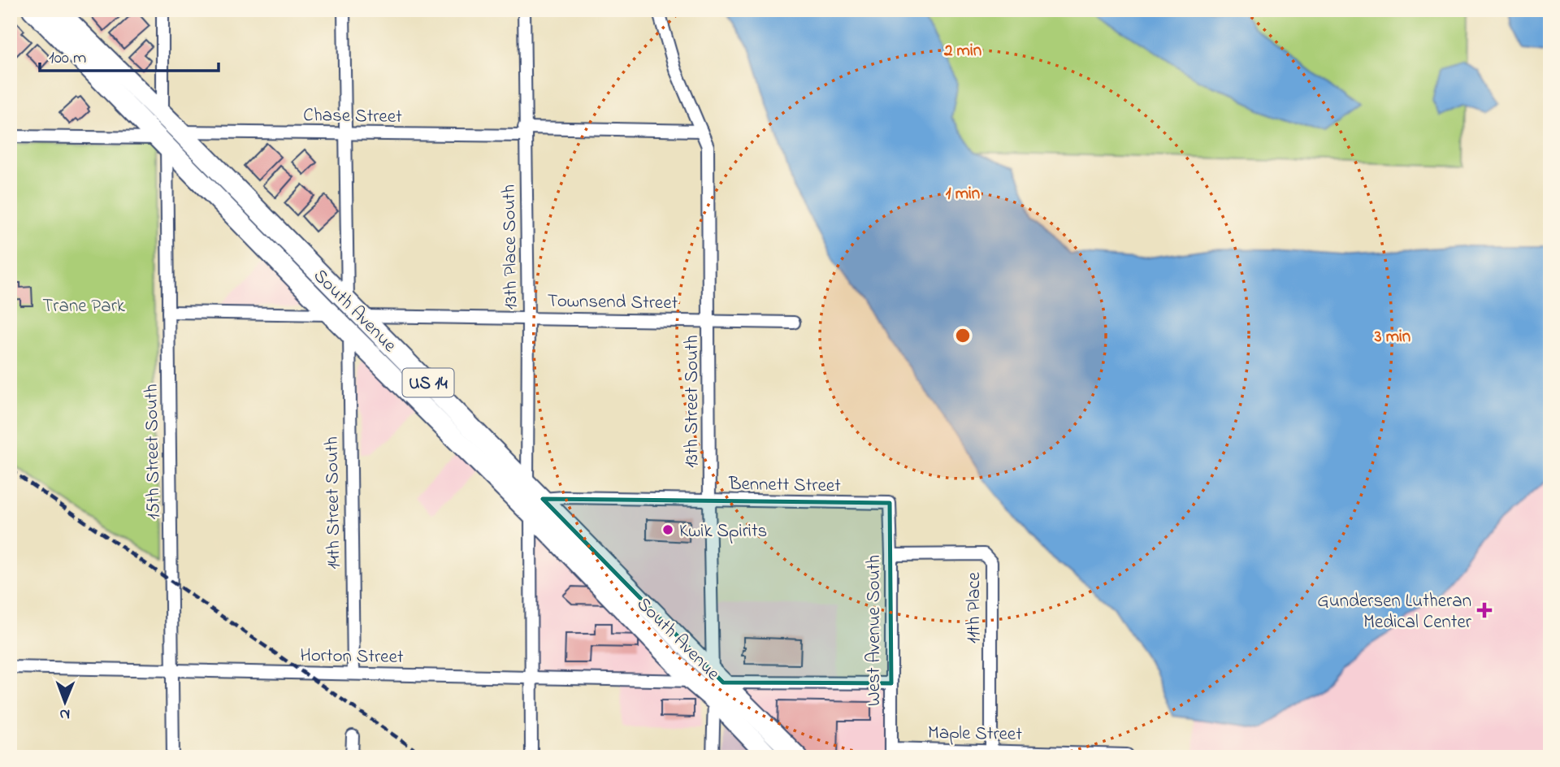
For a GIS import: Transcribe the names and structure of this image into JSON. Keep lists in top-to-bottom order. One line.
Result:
{"streets":{"highway":["South Avenue","US 14"],"street":["Chase Street","13th Place South","Townsend Street","13th Street South","15th Street South","Bennett Street","14th Street South","11th Place","West Avenue South","Horton Street","Maple Street"]},"crossings":[["Chase Street","13th Place South"],["Chase Street","South Avenue"],["Chase Street","13th Street South"],["13th Place South","Townsend Street"],["13th Place South","South Avenue"],["Townsend Street","South Avenue"],["Townsend Street","13th Street South"],["South Avenue","13th Street South"],["South Avenue","15th Street South"],["South Avenue","Bennett Street"],["South Avenue","14th Street South"],["South Avenue","Horton Street"],["13th Street South","Bennett Street"],["15th Street South","Horton Street"],["Bennett Street","West Avenue South"],["14th Street South","Horton Street"],["11th Place","West Avenue South"],["11th Place","Maple Street"],["West Avenue South","Maple Street"]],"parks":["Trane Park"],"places":{"other":["Kwik Spirits"],"health":["Gundersen Lutheran Medical Center"]},"scale_bar":"100 m","north":"bottom","rings":["2 min","1 min","3 min"]}
